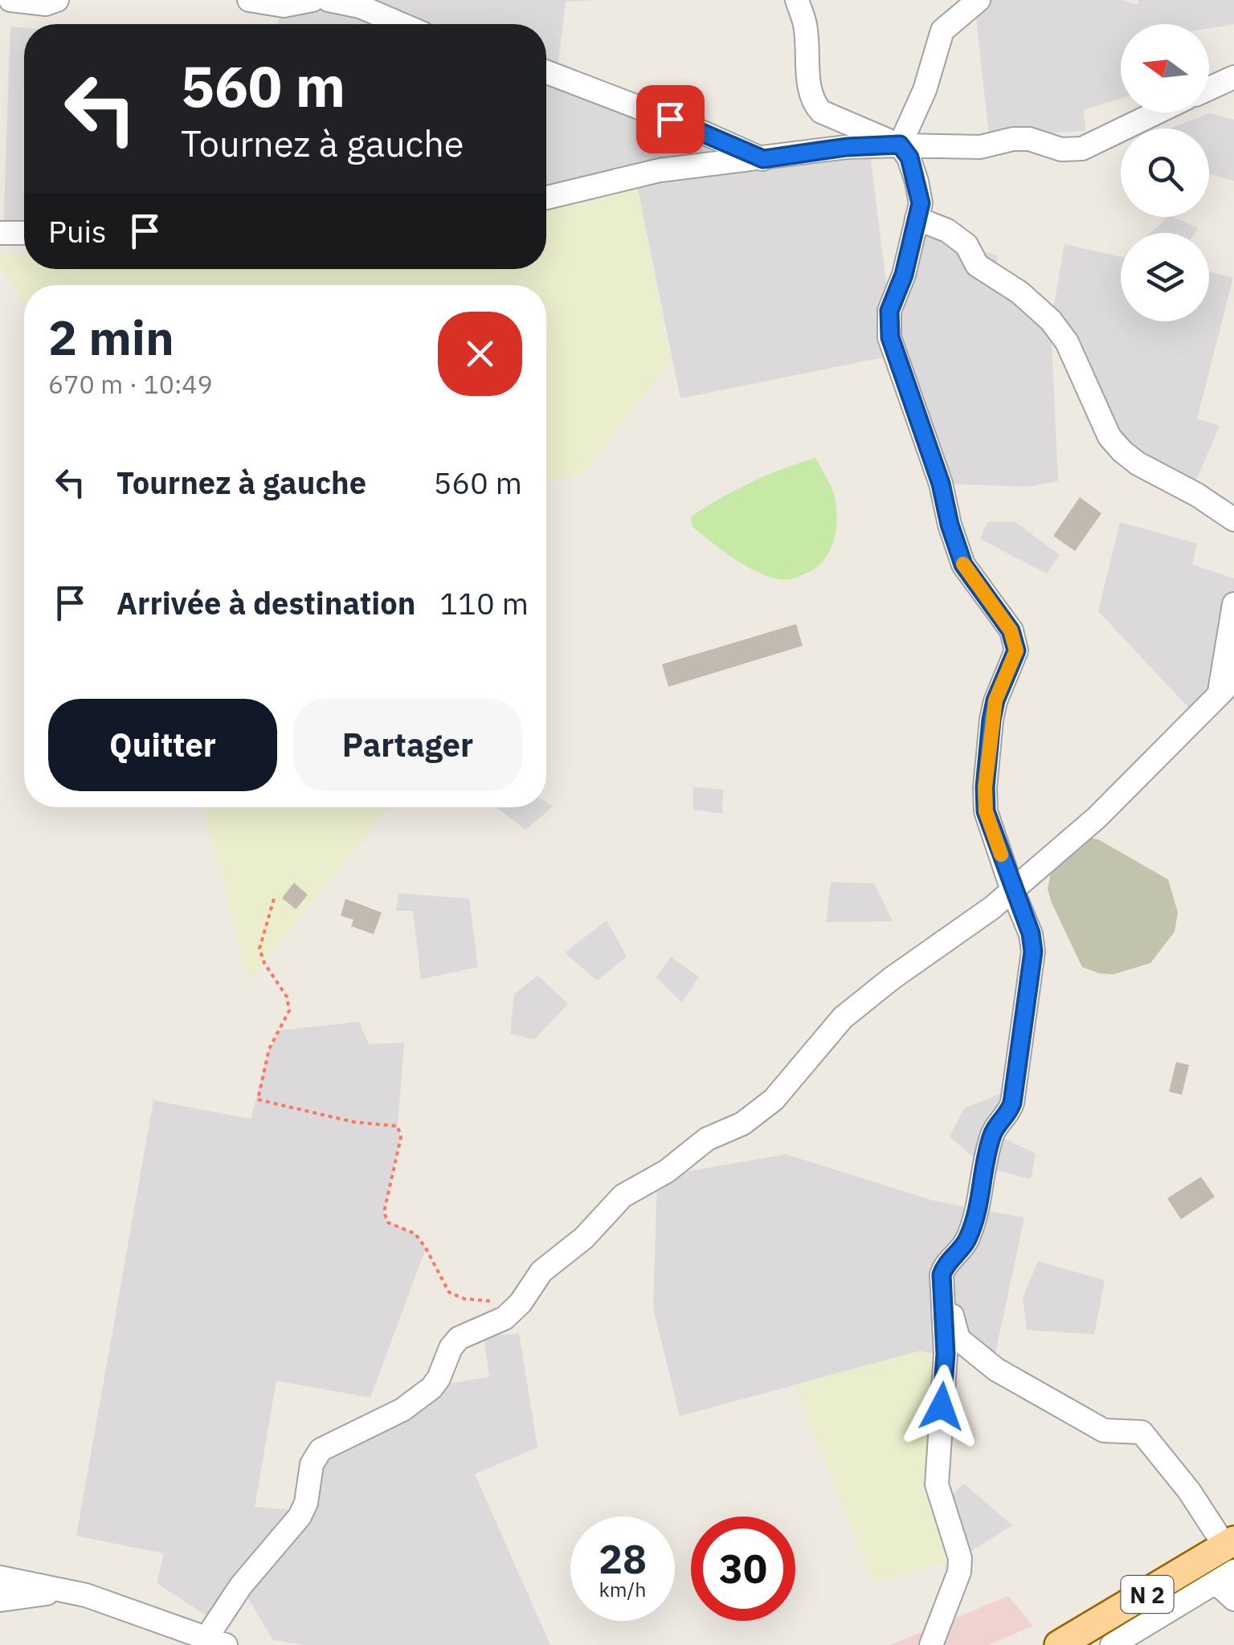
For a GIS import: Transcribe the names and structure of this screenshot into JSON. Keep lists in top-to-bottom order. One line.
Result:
{"streets":{"main road":["N 2"]},"north":"left","page":{"turn":["560 m","Tournez à gauche"],"then":"Puis","heading":["2 min","670 m · 10:49"],"list":[{"name":"Tournez à gauche","value":"560 m"},{"name":"Arrivée à destination","value":"110 m"}],"buttons":["Quitter","Partager"],"speed":"28 km/h","limit":"30"}}
